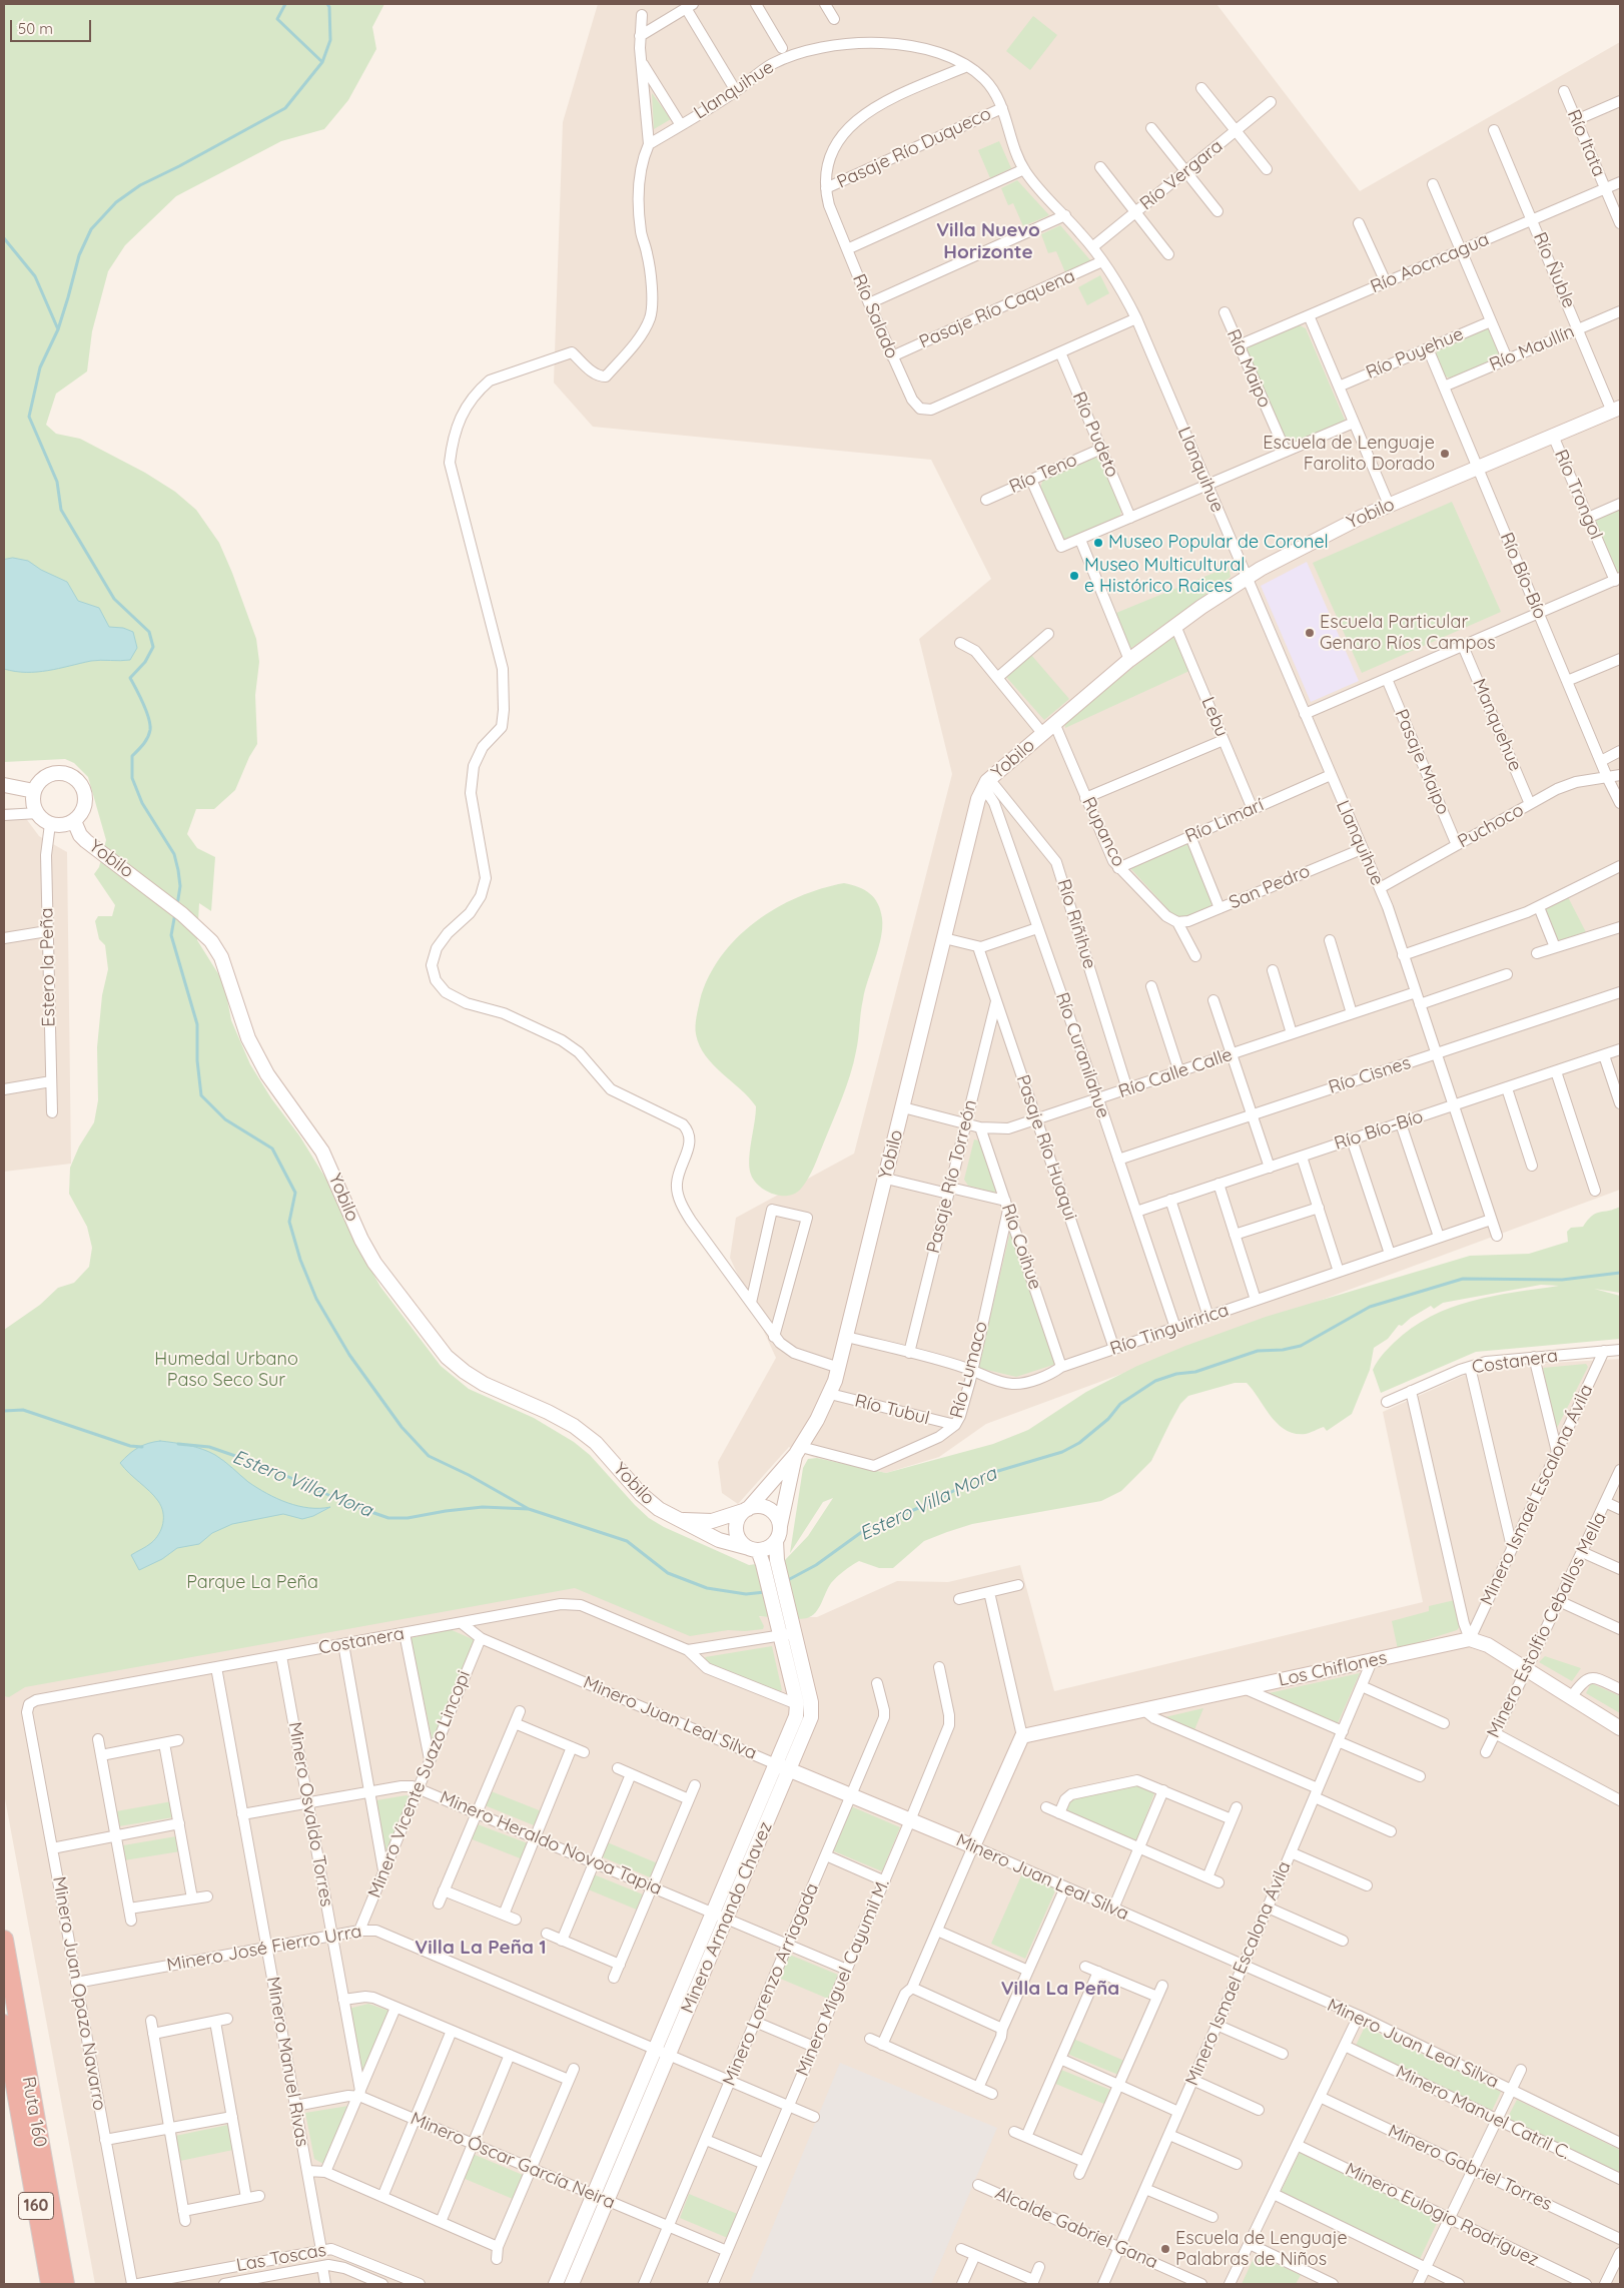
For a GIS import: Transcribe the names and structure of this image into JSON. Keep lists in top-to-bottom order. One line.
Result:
{"streets":{"highway":["Ruta 160","160"],"main road":["Yobilo","Los Chiflones","Minero Juan Leal Silva","Minero Armando Chavez"],"street":["Llanquihue","Río Itata","Pasaje Río Duqueco","Río Vergara","Río Aocncagua","Río Ñuble","Pasaje Río Caquena","Río Salado","Río Maullín","Río Puyehue","Río Maipo","Río Pudeto","Río Teno","Río Trongol","Río Bío-Bío","Lebu","Manquehue","Pasaje Maipo","Río Limarí","Puchoco","Rupanco","San Pedro","Río Riñihue","Estero la Peña","Río Curanilahue","Río Calle Calle","Río Cisnes","Pasaje Río Huaqui","Pasaje Río Torreón","Río Coihue","Río Tinguiririca","Costanera","Río Lumaco","Río Tubul","Minero Ismael Escalona Ávila","Minero Estolfio Ceballos Mella","Minero Vicente Suazo Lincopi","Minero Osvaldo Torres","Minero Heraldo Novoa Tapia","Minero José Fierro Urra","Minero Miguel Cayumil M.","Minero Lorenzo Arriagada","Minero Juan Opazo Navarro","Minero Manuel Rivas","Minero Manuel Catril C.","Minero Óscar García Neira","Minero Gabriel Torres","Minero Eulogio Rodríguez","Alcalde Gabriel Gana","Las Toscas"]},"crossings":[["Llanquihue","Pasaje Río Duqueco"],["Llanquihue","Río Vergara"],["Llanquihue","Pasaje Río Caquena"],["Llanquihue","Río Salado"],["Llanquihue","Yobilo"],["Llanquihue","Río Bío-Bío"],["Llanquihue","Río Limarí"],["Llanquihue","Puchoco"],["Llanquihue","San Pedro"],["Llanquihue","Río Calle Calle"],["Llanquihue","Río Cisnes"],["Llanquihue","Río Tinguiririca"],["Río Itata","Río Aocncagua"],["Pasaje Río Duqueco","Río Salado"],["Río Aocncagua","Río Ñuble"],["Río Aocncagua","Río Maipo"],["Río Ñuble","Río Maullín"],["Río Ñuble","Yobilo"],["Pasaje Río Caquena","Río Salado"],["Río Salado","Río Pudeto"],["Río Maullín","Río Bío-Bío"],["Río Puyehue","Río Bío-Bío"],["Río Pudeto","Río Teno"],["Río Trongol","Yobilo"],["Yobilo","Río Bío-Bío"],["Yobilo","Lebu"],["Yobilo","Rupanco"],["Yobilo","Río Riñihue"],["Yobilo","Estero la Peña"],["Yobilo","Río Curanilahue"],["Yobilo","Río Calle Calle"],["Yobilo","Río Tinguiririca"],["Yobilo","Río Lumaco"],["Yobilo","Río Tubul"],["Yobilo","Minero Armando Chavez"],["Río Bío-Bío","Puchoco"],["Río Bío-Bío","Río Curanilahue"],["Lebu","Río Limarí"],["Manquehue","Puchoco"],["Pasaje Maipo","Puchoco"],["Río Limarí","Rupanco"],["Rupanco","San Pedro"],["Río Riñihue","Río Curanilahue"],["Río Riñihue","Río Calle Calle"],["Río Curanilahue","Río Calle Calle"],["Río Curanilahue","Río Cisnes"],["Río Curanilahue","Río Tinguiririca"],["Río Calle Calle","Pasaje Río Huaqui"],["Río Calle Calle","Pasaje Río Torreón"],["Río Calle Calle","Río Coihue"],["Pasaje Río Huaqui","Pasaje Río Torreón"],["Pasaje Río Huaqui","Río Tinguiririca"],["Pasaje Río Torreón","Río Tinguiririca"],["Río Coihue","Río Tinguiririca"],["Río Coihue","Río Lumaco"],["Río Tinguiririca","Río Lumaco"],["Costanera","Minero Ismael Escalona Ávila"],["Costanera","Minero Juan Leal Silva"],["Costanera","Minero Osvaldo Torres"],["Costanera","Minero Armando Chavez"],["Costanera","Minero Juan Opazo Navarro"],["Costanera","Minero Manuel Rivas"],["Río Lumaco","Río Tubul"],["Minero Ismael Escalona Ávila","Los Chiflones"],["Minero Ismael Escalona Ávila","Minero Juan Leal Silva"],["Minero Ismael Escalona Ávila","Alcalde Gabriel Gana"],["Minero Juan Leal Silva","Minero Vicente Suazo Lincopi"],["Minero Juan Leal Silva","Minero Armando Chavez"],["Minero Juan Leal Silva","Minero Miguel Cayumil M."],["Minero Juan Leal Silva","Minero Lorenzo Arriagada"],["Minero Vicente Suazo Lincopi","Minero Heraldo Novoa Tapia"],["Minero Vicente Suazo Lincopi","Minero José Fierro Urra"],["Minero Osvaldo Torres","Minero Heraldo Novoa Tapia"],["Minero Osvaldo Torres","Minero José Fierro Urra"],["Minero Osvaldo Torres","Minero Óscar García Neira"],["Minero Heraldo Novoa Tapia","Minero Armando Chavez"],["Minero Heraldo Novoa Tapia","Minero Miguel Cayumil M."],["Minero Heraldo Novoa Tapia","Minero Lorenzo Arriagada"],["Minero Heraldo Novoa Tapia","Minero Manuel Rivas"],["Minero Armando Chavez","Minero José Fierro Urra"],["Minero Armando Chavez","Minero Óscar García Neira"],["Minero José Fierro Urra","Minero Miguel Cayumil M."],["Minero José Fierro Urra","Minero Lorenzo Arriagada"],["Minero José Fierro Urra","Minero Juan Opazo Navarro"],["Minero José Fierro Urra","Minero Manuel Rivas"],["Minero Miguel Cayumil M.","Minero Óscar García Neira"],["Minero Lorenzo Arriagada","Minero Óscar García Neira"],["Minero Manuel Rivas","Minero Óscar García Neira"],["Minero Manuel Rivas","Las Toscas"]],"districts":["Villa Nuevo Horizonte","Villa La Peña 1","Villa La Peña"],"water":["Estero Villa Mora"],"parks":["Humedal Urbano Paso Seco Sur","Parque La Peña"],"places":["Escuela de Lenguaje Farolito Dorado","Museo Popular de Coronel","Museo Multicultural e Histórico Raices","Escuela Particular Genaro Ríos Campos","Escuela de Lenguaje Palabras de Niños"],"scale_bar":"50 m"}
